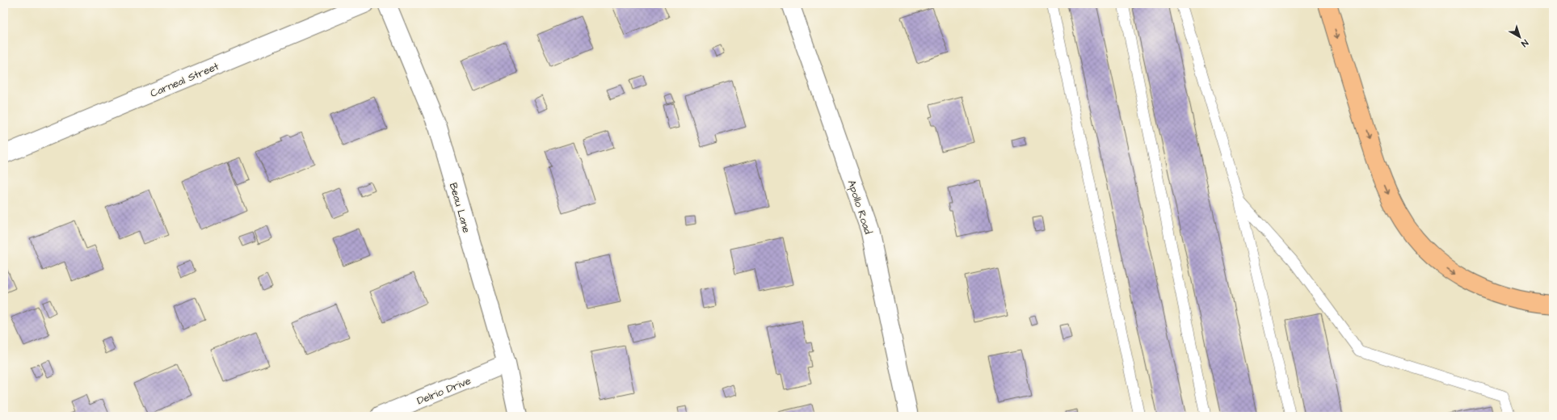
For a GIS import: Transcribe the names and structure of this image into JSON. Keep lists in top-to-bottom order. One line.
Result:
{"streets":{"street":["Carneal Street","Apollo Road","Beau Lane","Delrio Drive"]},"crossings":[["Beau Lane","Delrio Drive"]],"north":"bottom right"}
